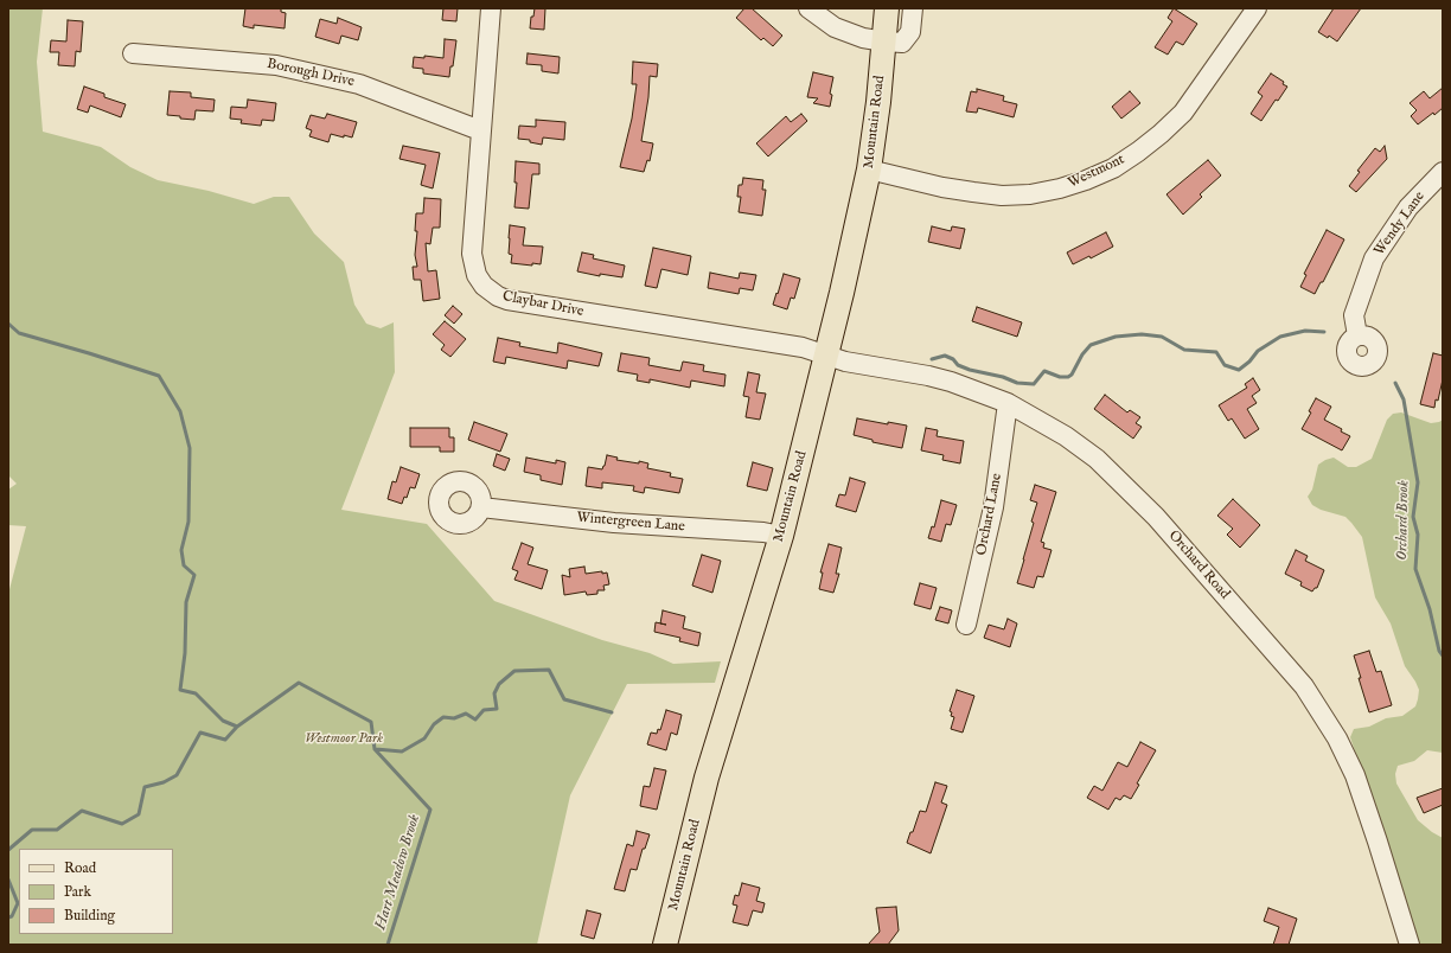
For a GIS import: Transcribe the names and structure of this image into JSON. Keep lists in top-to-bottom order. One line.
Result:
{"streets":{"main road":["Mountain Road"],"street":["Borough Drive","Westmont","Wendy Lane","Claybar Drive","Orchard Lane","Wintergreen Lane","Orchard Road"]},"crossings":[["Borough Drive","Claybar Drive"],["Mountain Road","Westmont"],["Mountain Road","Claybar Drive"],["Mountain Road","Wintergreen Lane"],["Mountain Road","Orchard Road"],["Claybar Drive","Orchard Road"],["Orchard Lane","Orchard Road"]],"water":["Orchard Brook","Hart Meadow Brook"],"parks":["Westmoor Park"],"legend":["Road","Park","Building"]}
